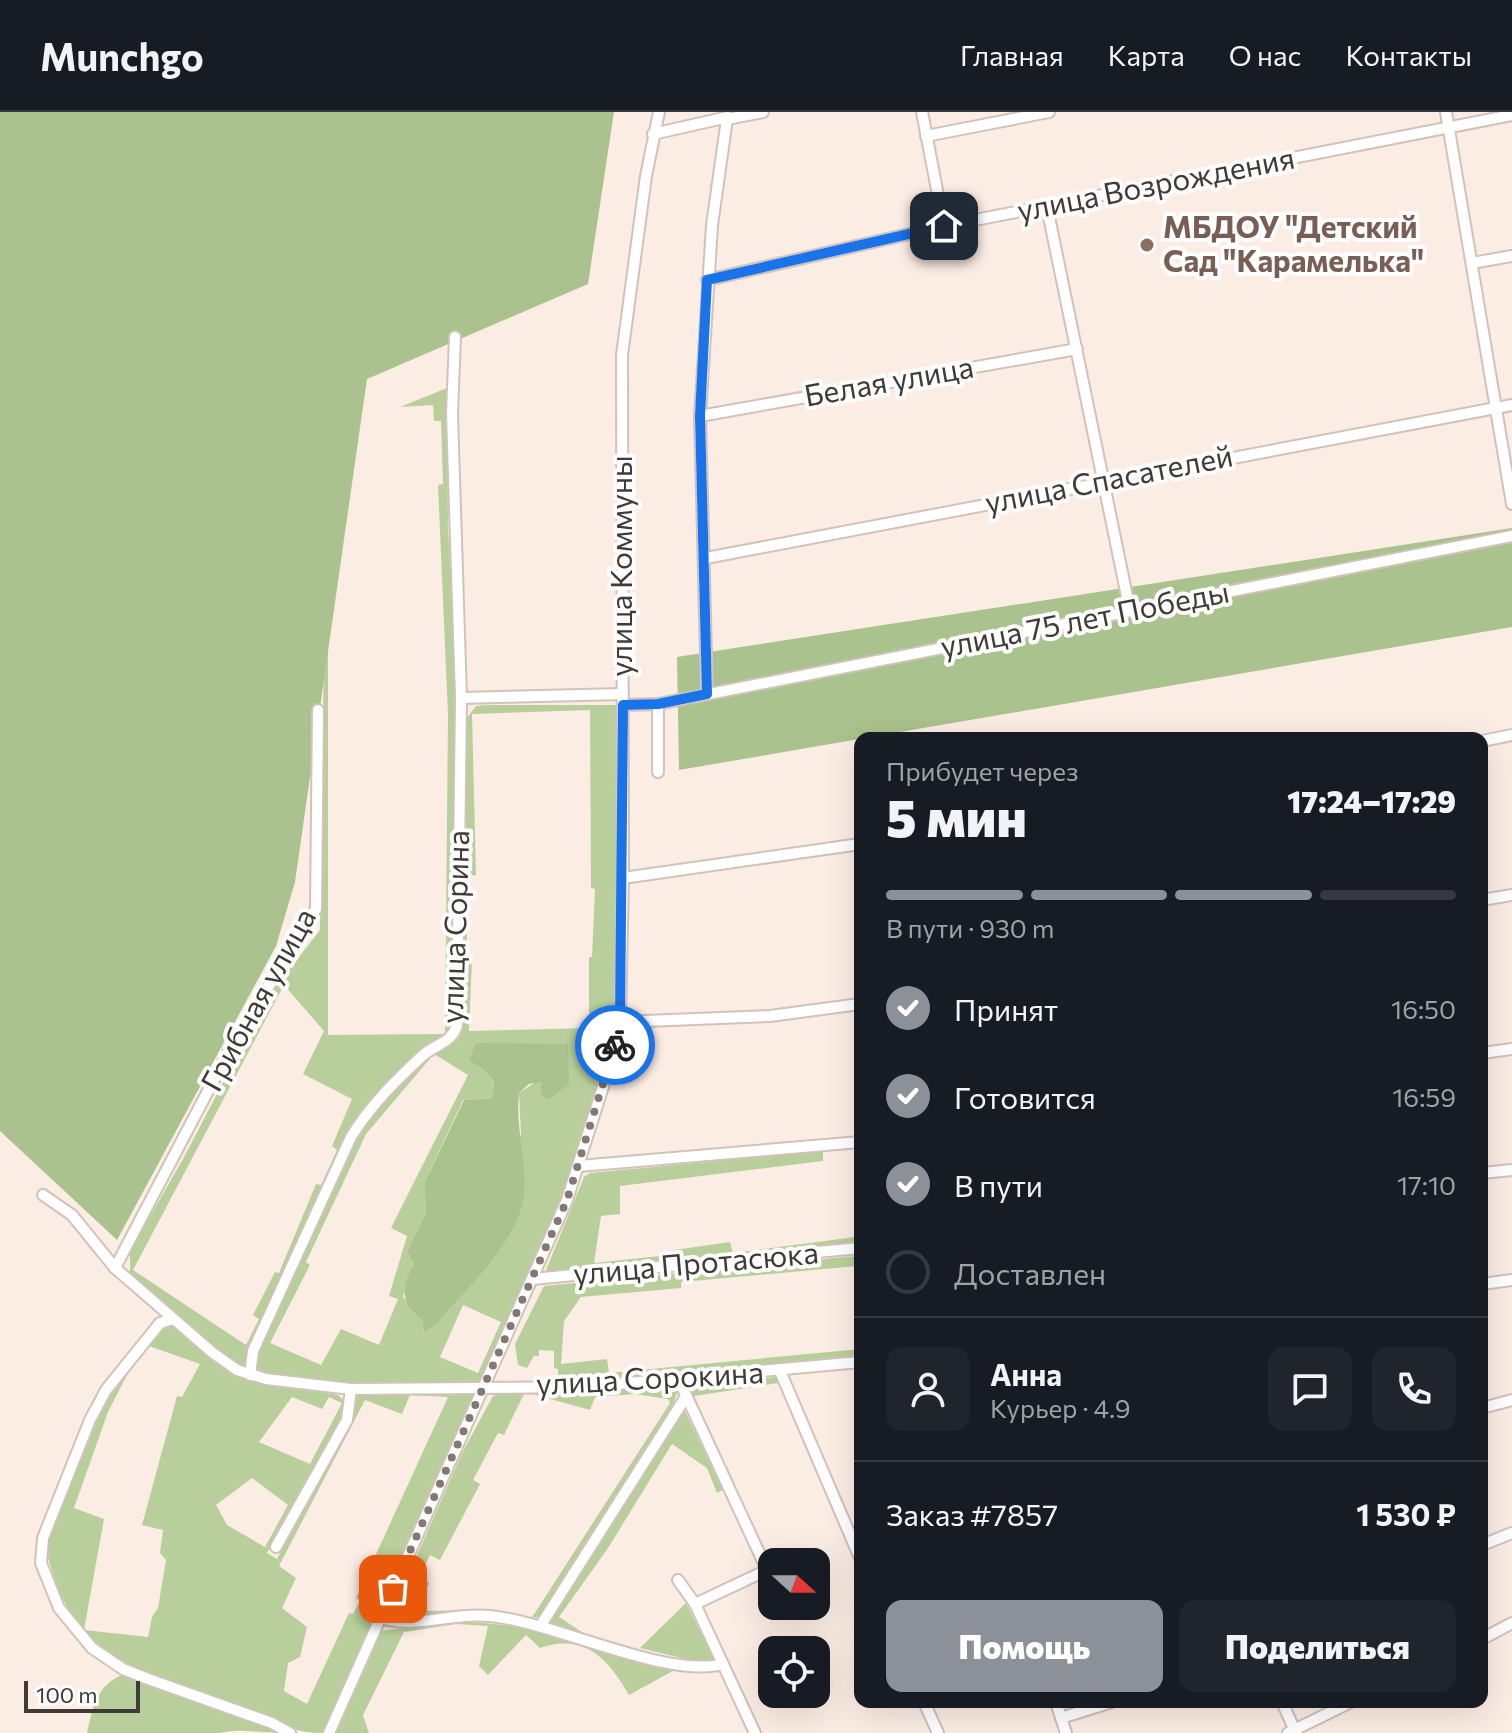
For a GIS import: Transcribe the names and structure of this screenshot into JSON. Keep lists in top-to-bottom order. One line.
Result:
{"streets":{"street":["улица Возрождения","Белая улица","улица Спасателей","улица Коммуны","улица 75 лет Победы","улица Сорина","Грибная улица","улица Протасюка","улица Сорокина"]},"crossings":[["улица Коммуны","улица 75 лет Победы"],["улица Коммуны","улица Протасюка"],["улица Коммуны","улица Сорокина"],["улица 75 лет Победы","улица Сорина"],["улица Сорина","улица Сорокина"],["Грибная улица","улица Сорокина"]],"places":["МБДОУ \"Детский Сад \"Карамелька\""],"scale_bar":"100 m","north":"right","page":{"header":"Munchgo","nav":["Главная","Карта","О нас","Контакты"],"heading":["5 мин","Прибудет через","17:24–17:29"],"panel":["Анна","Курьер · 4.9","Заказ #7857","1 530 ₽"],"bar":"В пути · 930 m","list":[["Принят","16:50"],["Готовится","16:59"],["В пути","17:10"],"Доставлен"],"buttons":["Помощь","Поделиться"],"scale":"100 m"}}
